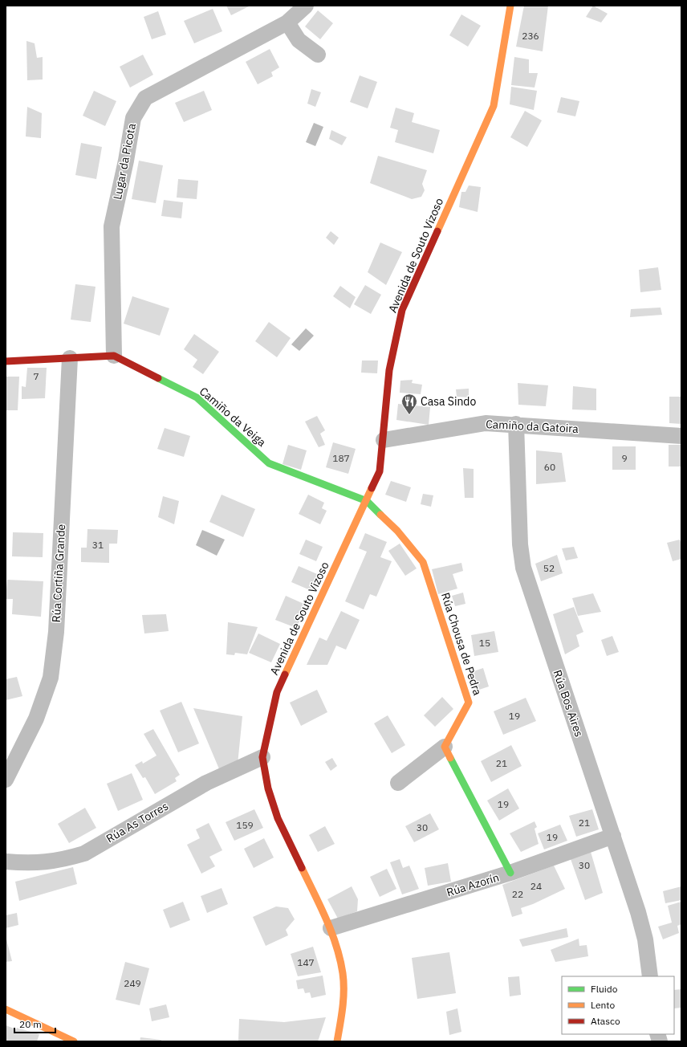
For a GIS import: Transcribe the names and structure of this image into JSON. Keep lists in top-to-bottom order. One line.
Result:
{"streets":{"street":["Lugar da Picota","Avenida de Souto Vizoso","Camiño da Veiga","Camiño da Gatoira","Rúa Cortiña Grande","Rúa Chousa de Pedra","Rúa Bos Aires","Rúa As Torres","Rúa Azorín"]},"crossings":[["Lugar da Picota","Camiño da Veiga"],["Avenida de Souto Vizoso","Camiño da Veiga"],["Avenida de Souto Vizoso","Camiño da Gatoira"],["Avenida de Souto Vizoso","Rúa Chousa de Pedra"],["Avenida de Souto Vizoso","Rúa As Torres"],["Avenida de Souto Vizoso","Rúa Azorín"],["Camiño da Veiga","Rúa Cortiña Grande"],["Camiño da Veiga","Rúa Chousa de Pedra"],["Camiño da Gatoira","Rúa Bos Aires"],["Rúa Bos Aires","Rúa Azorín"]],"places":{"restaurant":["Casa Sindo"]},"house_numbers":["236","7","187","9","60","31","52","15","19","21","19","21","159","30","19","30","24","22","147","249"],"legend":["Fluido","Lento","Atasco"],"scale_bar":"20 m"}
